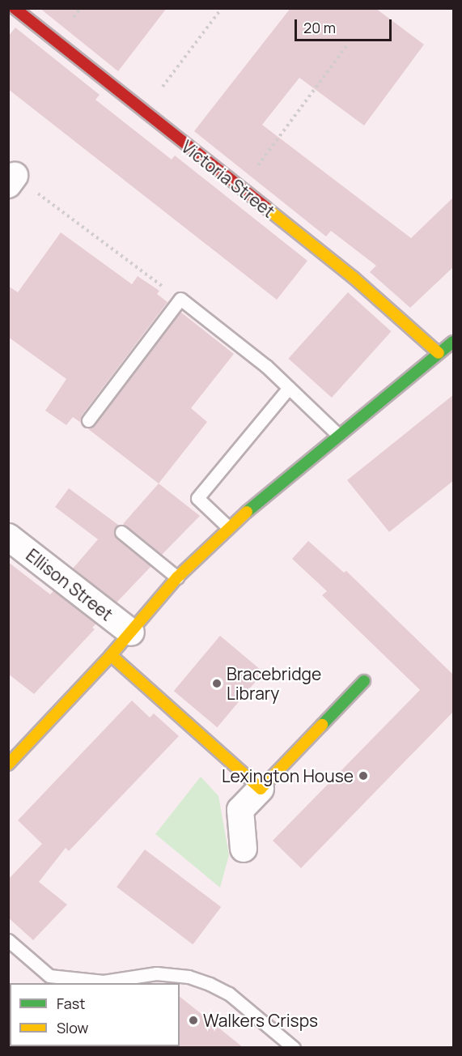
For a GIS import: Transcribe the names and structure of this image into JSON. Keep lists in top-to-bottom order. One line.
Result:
{"streets":{"street":["Victoria Street","Ellison Street"]},"places":["Bracebridge Library","Lexington House","Walkers Crisps"],"legend":["Fast","Slow"],"scale_bar":"20 m"}
